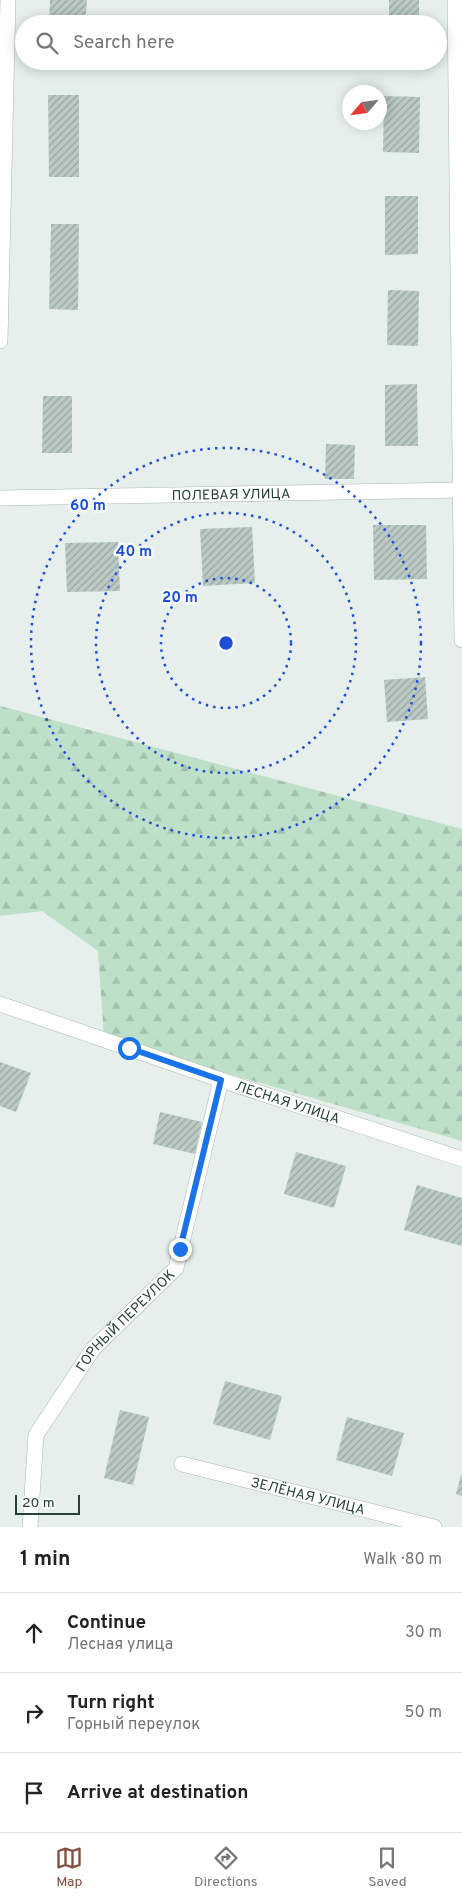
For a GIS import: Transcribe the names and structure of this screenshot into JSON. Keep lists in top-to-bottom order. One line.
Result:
{"streets":{"street":["ПОЛЕВАЯ УЛИЦА","ЛЕСНАЯ УЛИЦА","ГОРНЫЙ ПЕРЕУЛОК","ЗЕЛЁНАЯ УЛИЦА"]},"crossings":[["ЛЕСНАЯ УЛИЦА","ГОРНЫЙ ПЕРЕУЛОК"]],"scale_bar":"20 m","north":"bottom left","page":{"search":"Search here","scale":"20 m","heading":["1 min","Walk · 80 m"],"list":[["Continue","Лесная улица","30 m"],["Turn right","Горный переулок","50 m"],"Arrive at destination"],"nav":["Map","Directions","Saved"]},"rings":["60 m","40 m","20 m"]}
